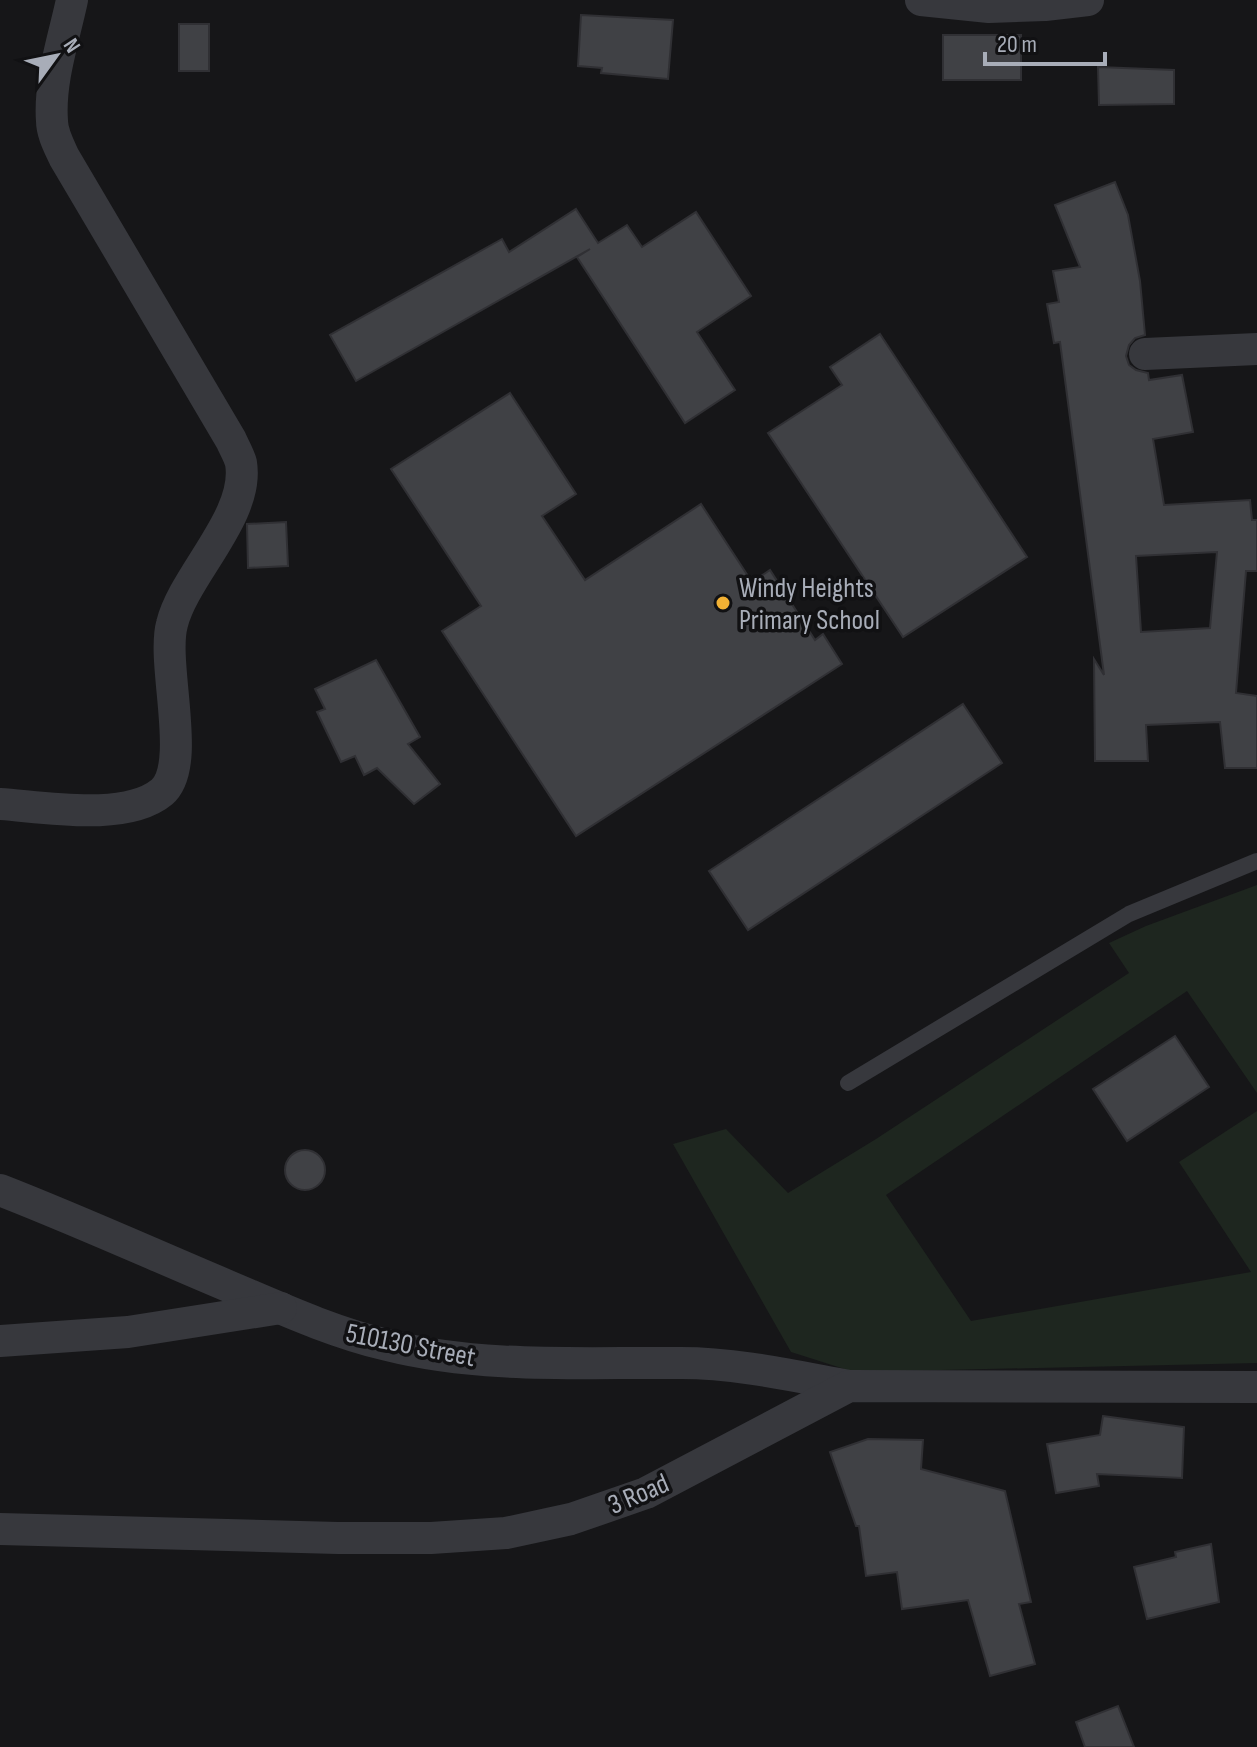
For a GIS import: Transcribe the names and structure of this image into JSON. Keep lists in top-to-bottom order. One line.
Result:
{"streets":{"street":["510130 Street","3 Road"]},"crossings":[["510130 Street","3 Road"]],"places":["Windy Heights Primary School"],"scale_bar":"20 m","north":"top right"}
